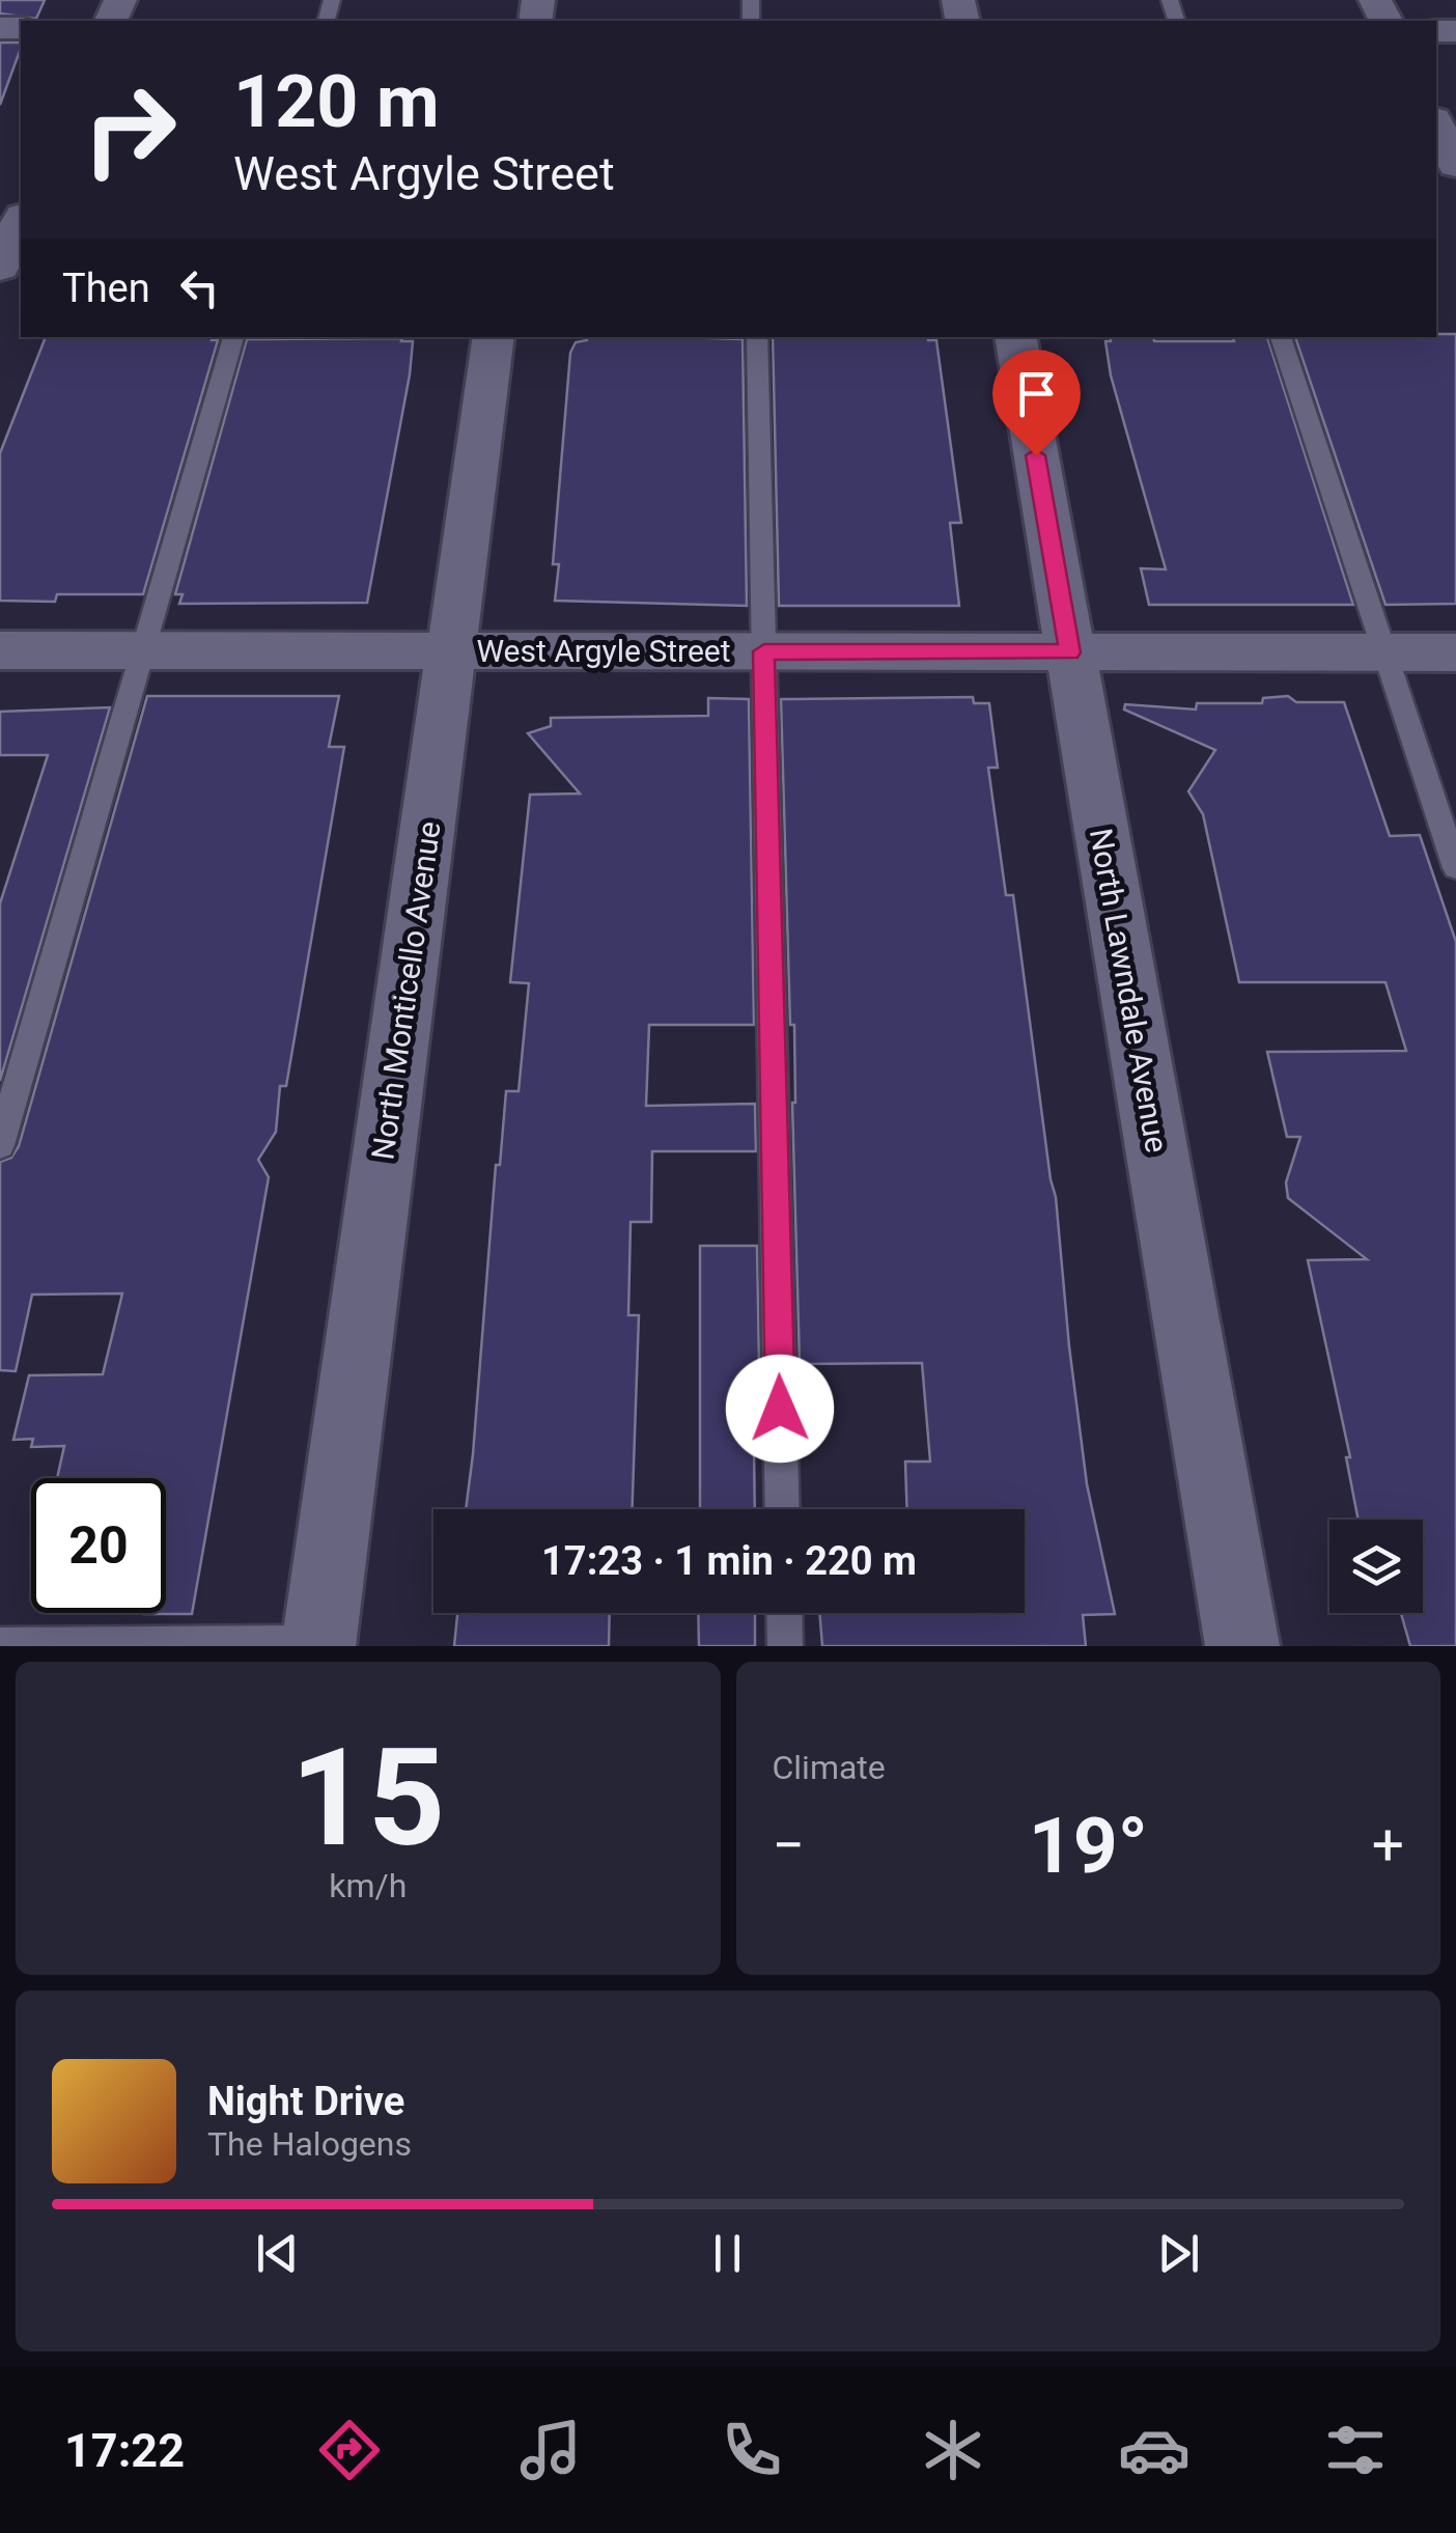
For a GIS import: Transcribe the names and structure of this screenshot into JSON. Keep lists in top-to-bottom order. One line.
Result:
{"streets":{"street":["West Argyle Street","North Monticello Avenue","North Lawndale Avenue"]},"crossings":[["West Argyle Street","North Monticello Avenue"],["West Argyle Street","North Lawndale Avenue"]],"page":{"turn":["120 m","West Argyle Street"],"then":"Then","limit":"20","trip":"17:23 · 1 min · 220 m","tile":[["15","km/h"],"Climate"],"heat":["−","19°","+"],"song":["Night Drive","The Halogens"],"tabs":"17:22"}}
